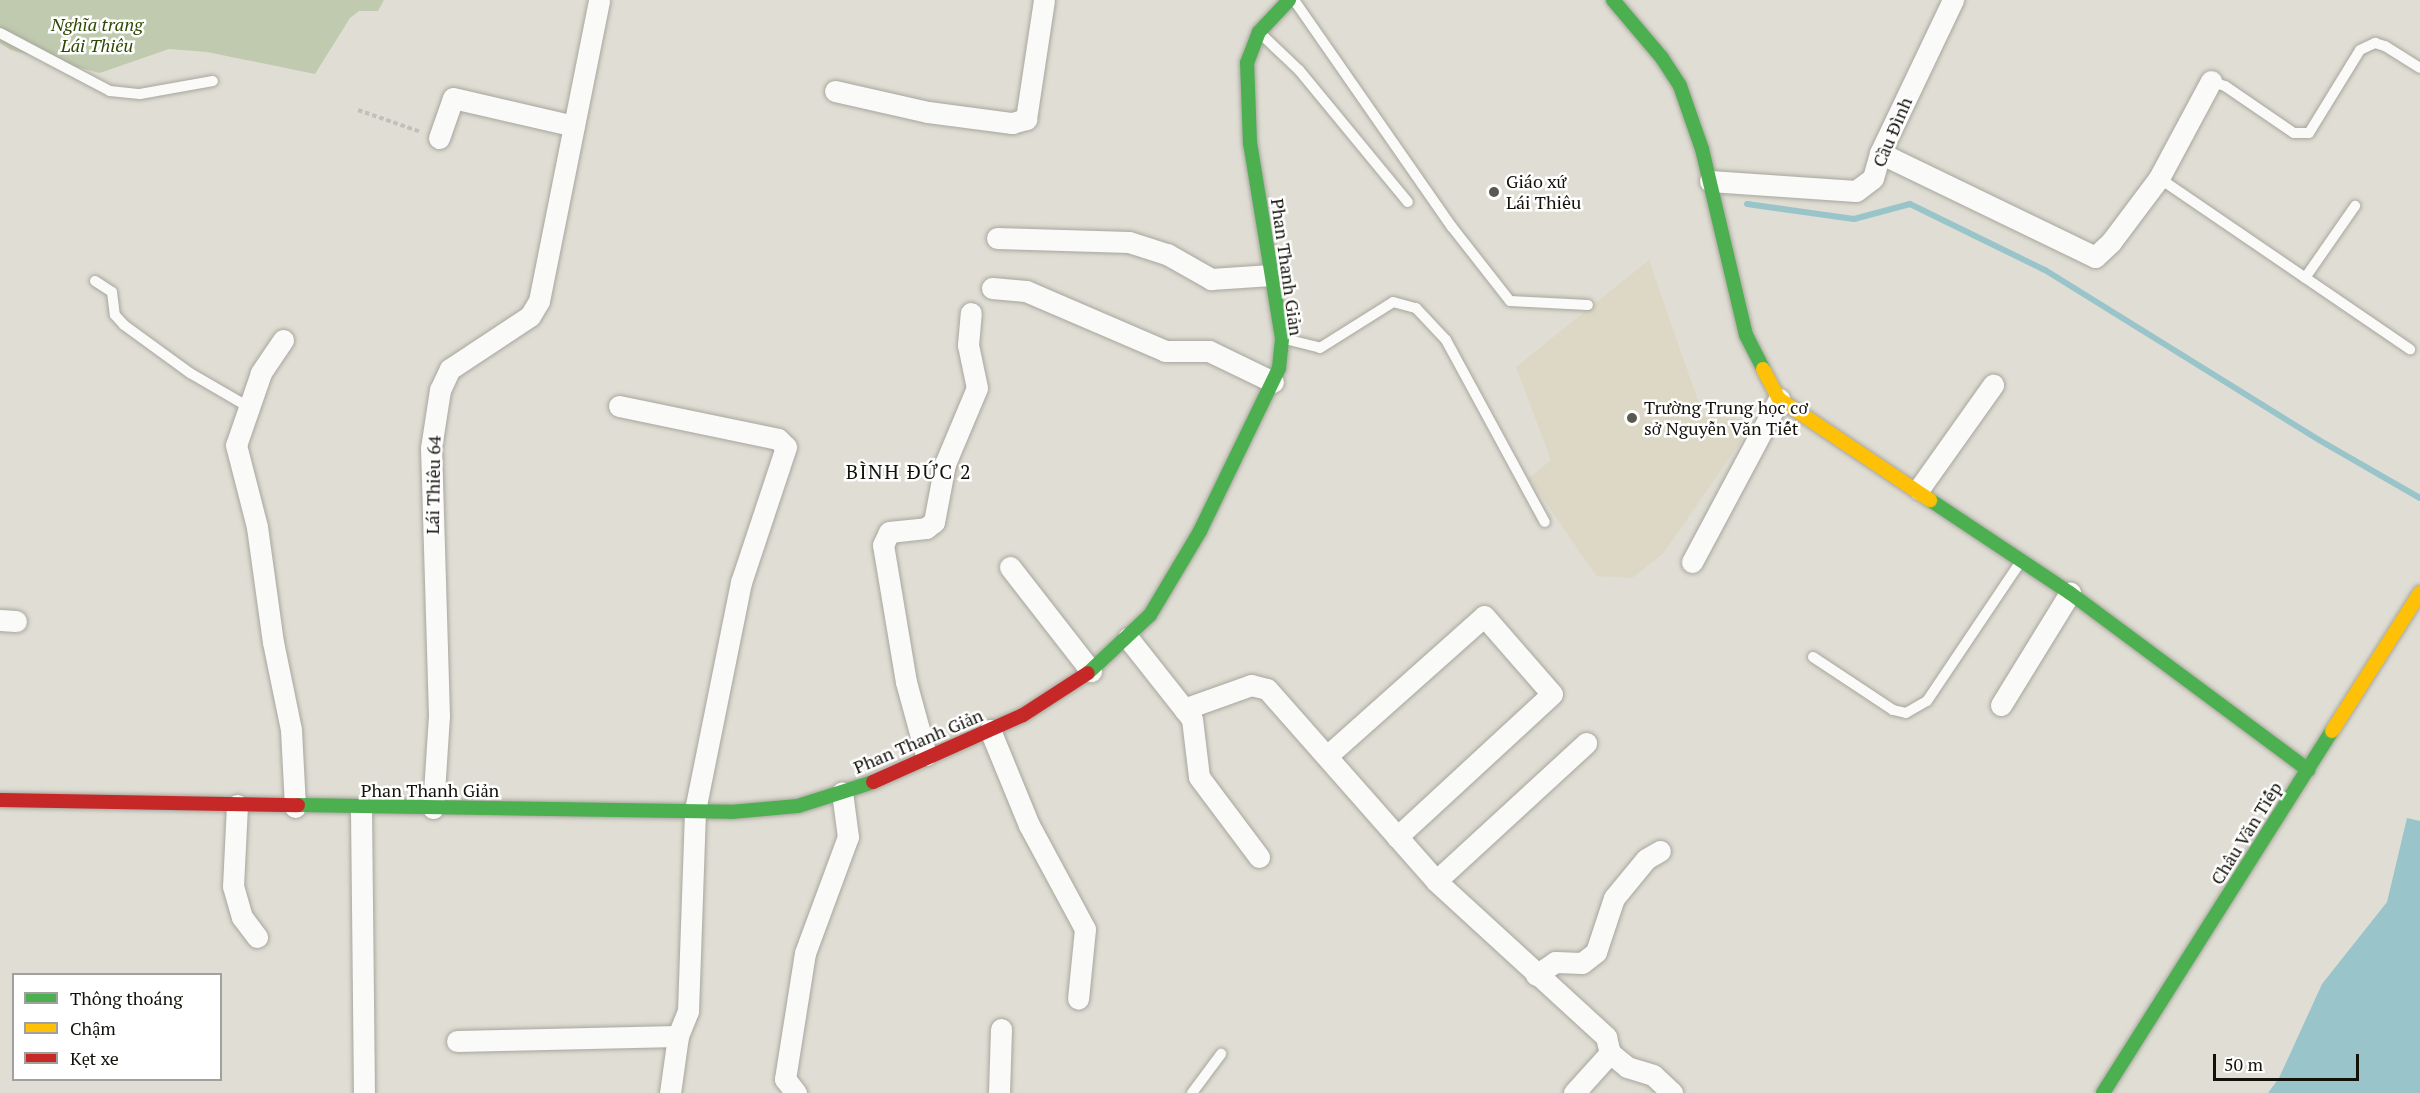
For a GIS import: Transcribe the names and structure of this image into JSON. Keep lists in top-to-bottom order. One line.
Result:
{"streets":{"street":["Cầu Đình","Phan Thanh Giản","Lái Thiêu 64","Châu Văn Tiếp"]},"crossings":[["Phan Thanh Giản","Lái Thiêu 64"]],"districts":["BÌNH ĐỨC 2"],"parks":["Nghĩa trang Lái Thiêu"],"places":["Giáo xứ Lái Thiêu","Trường Trung học cơ sở Nguyễn Văn Tiết"],"legend":["Thông thoáng","Chậm","Kẹt xe"],"scale_bar":"50 m"}
